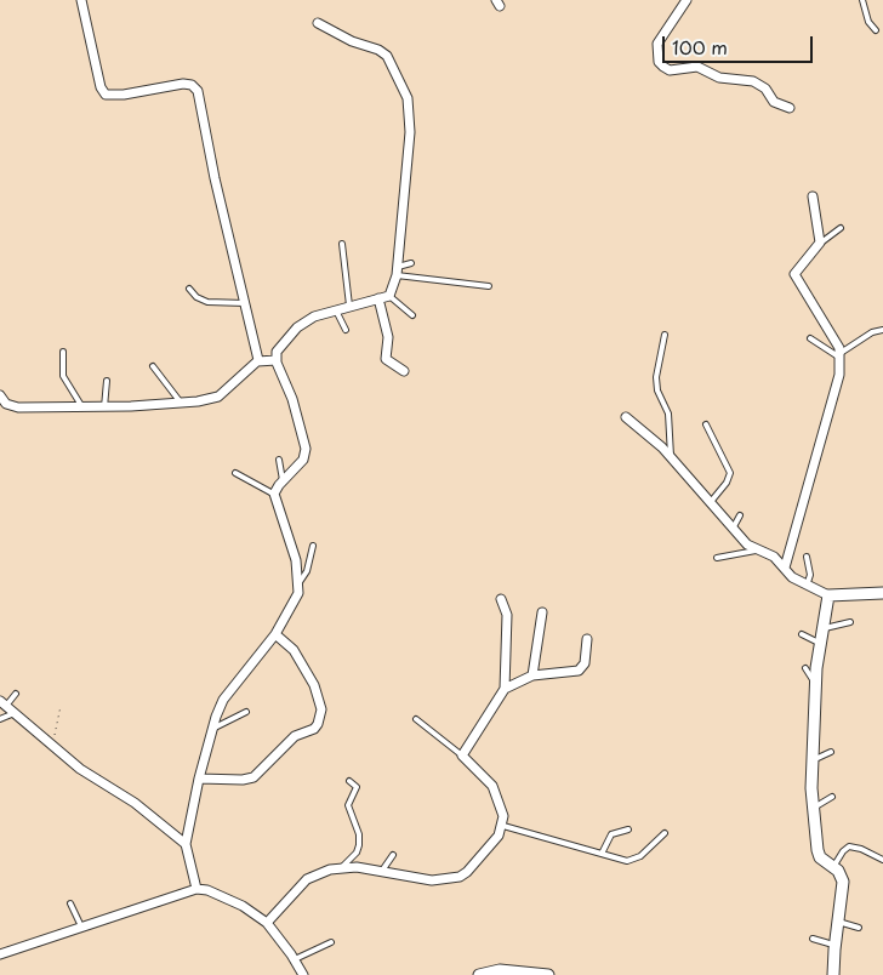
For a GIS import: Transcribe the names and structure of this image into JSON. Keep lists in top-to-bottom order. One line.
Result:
{"scale_bar":"100 m"}
